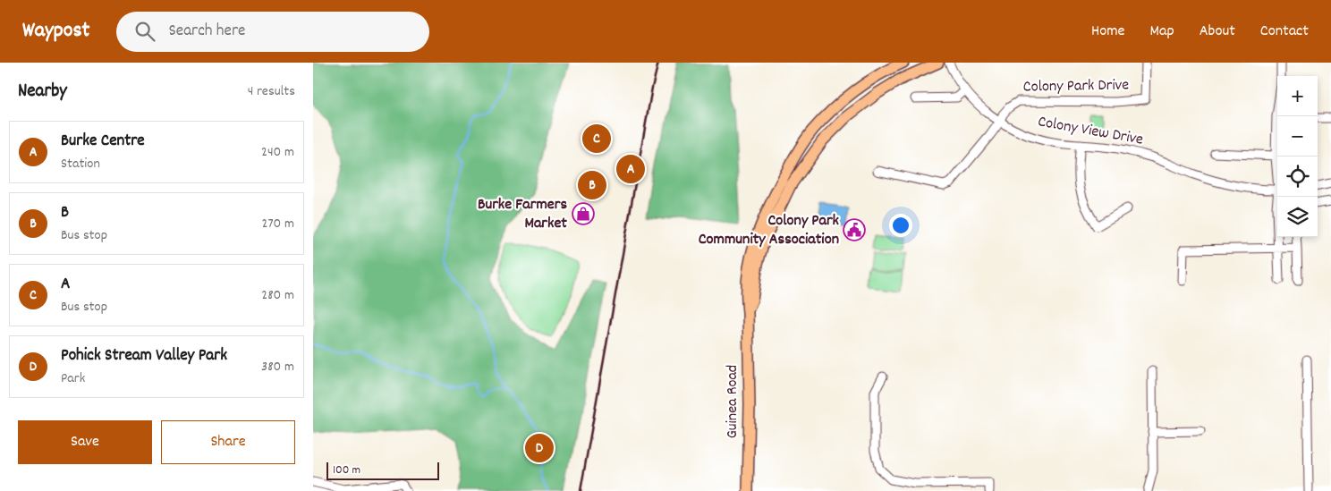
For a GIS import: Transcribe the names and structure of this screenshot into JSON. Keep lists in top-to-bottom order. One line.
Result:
{"streets":{"main road":["Guinea Road"],"street":["Colony Park Drive","Colony View Drive"]},"crossings":[["Colony Park Drive","Colony View Drive"]],"places":{"shop":["Burke Farmers Market"],"public building":["Colony Park Community Association"]},"scale_bar":"100 m","page":{"header":"Waypost","search":"Search here","nav":["Home","Map","About","Contact"],"heading":["Nearby","4 results"],"map_buttons":["+","−"],"list":[{"mark":"A","name":"Burke Centre","note":"Station","value":"240 m"},{"mark":"B","name":"B","note":"Bus stop","value":"270 m"},{"mark":"C","name":"A","note":"Bus stop","value":"280 m"},{"mark":"D","name":"Pohick Stream Valley Park","note":"Park","value":"380 m"}],"pins":["C","A","B","D"],"buttons":["Save","Share"],"scale":"100 m"}}
